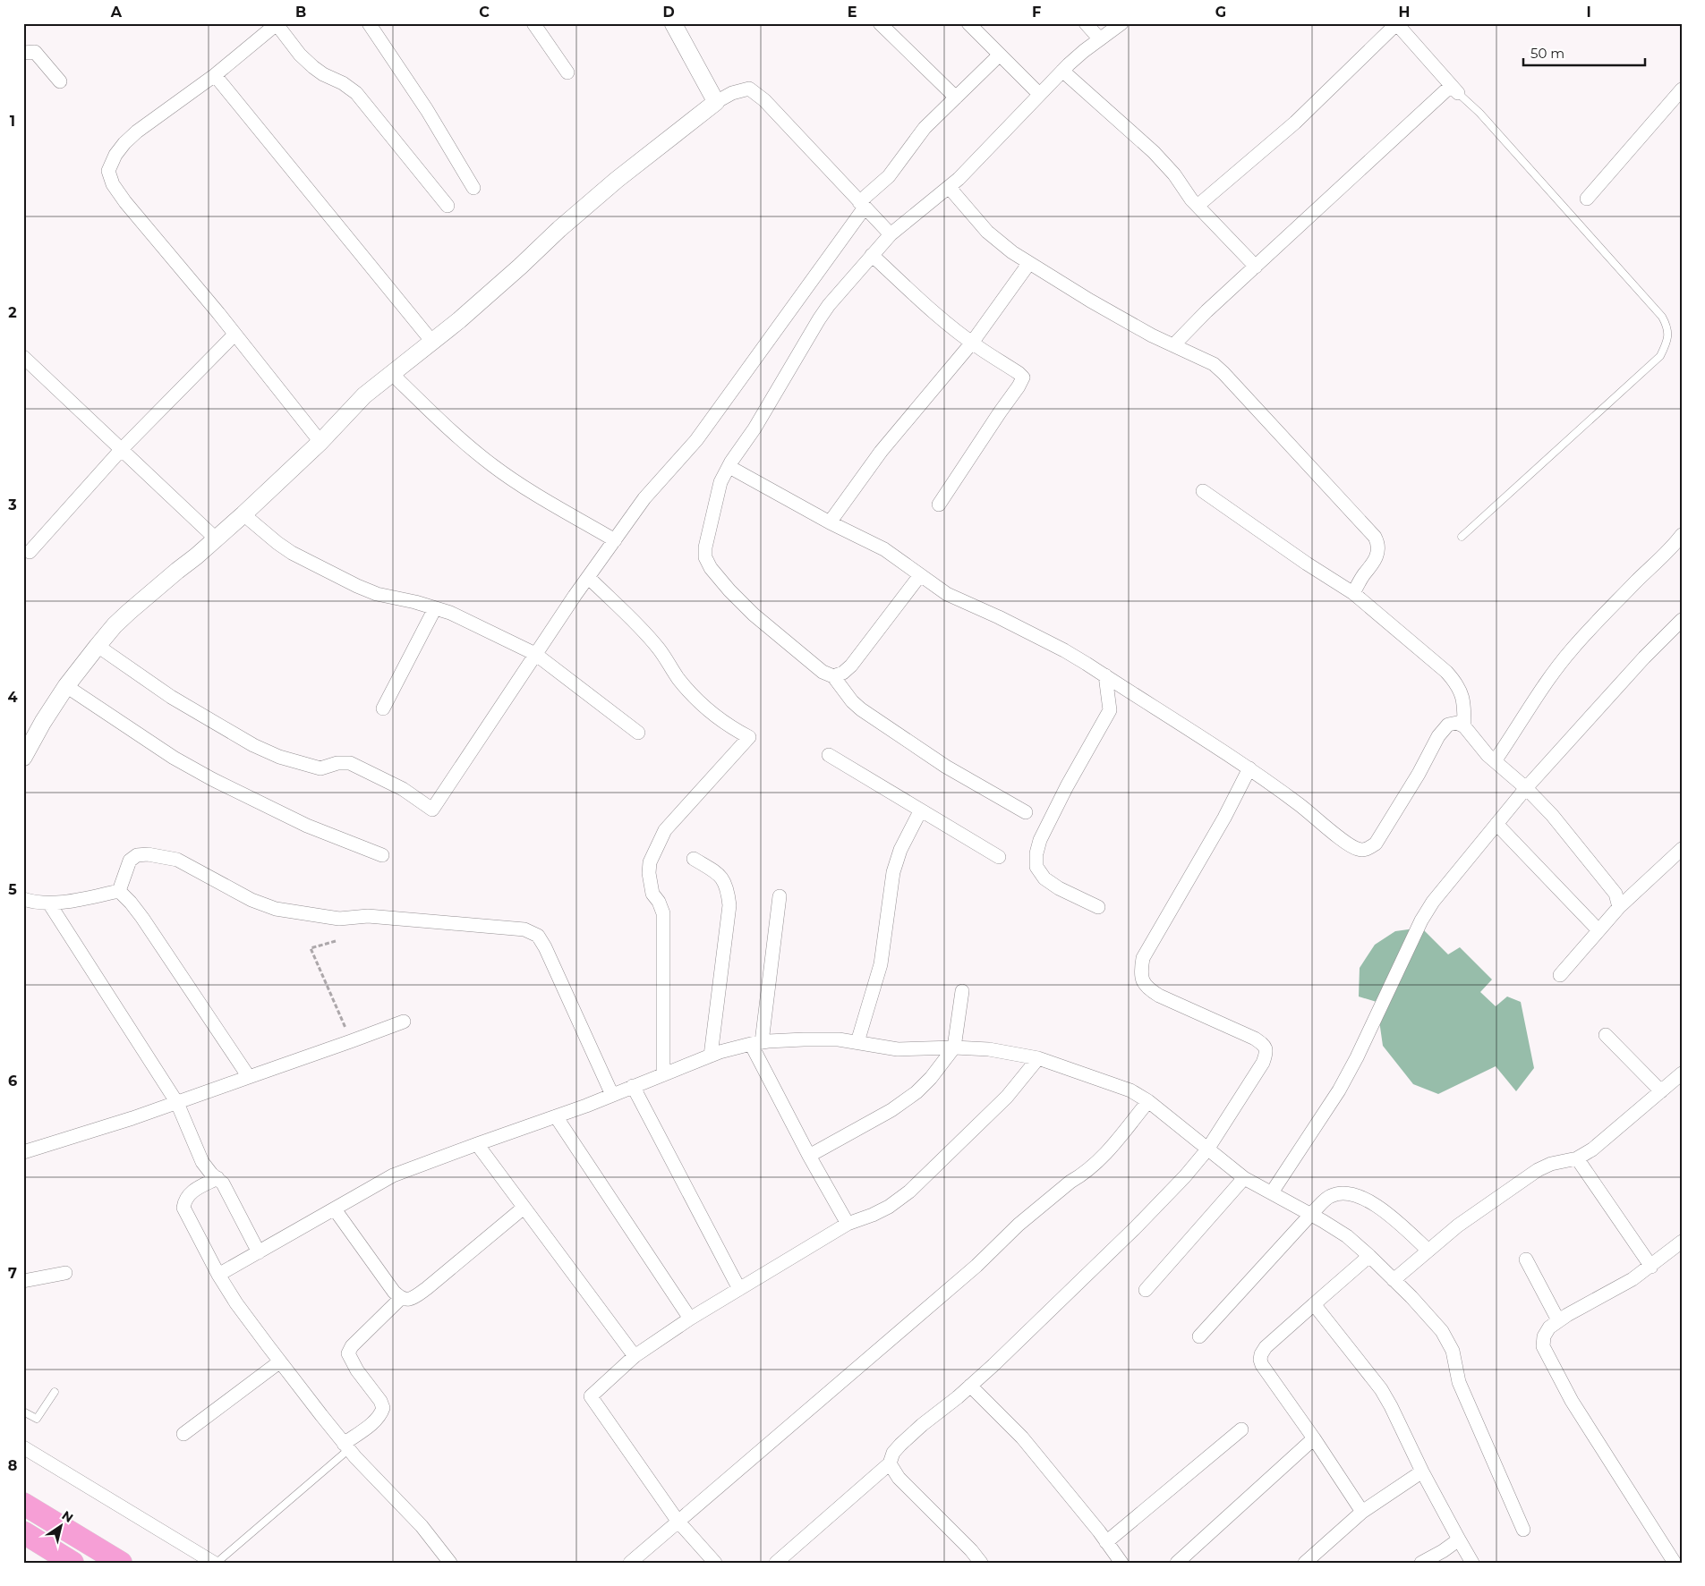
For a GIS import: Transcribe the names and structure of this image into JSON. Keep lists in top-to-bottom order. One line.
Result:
{"scale_bar":"50 m","north":"top right","grid":{"columns":["A","B","C","D","E","F","G","H","I"],"rows":["1","2","3","4","5","6","7","8"]}}
